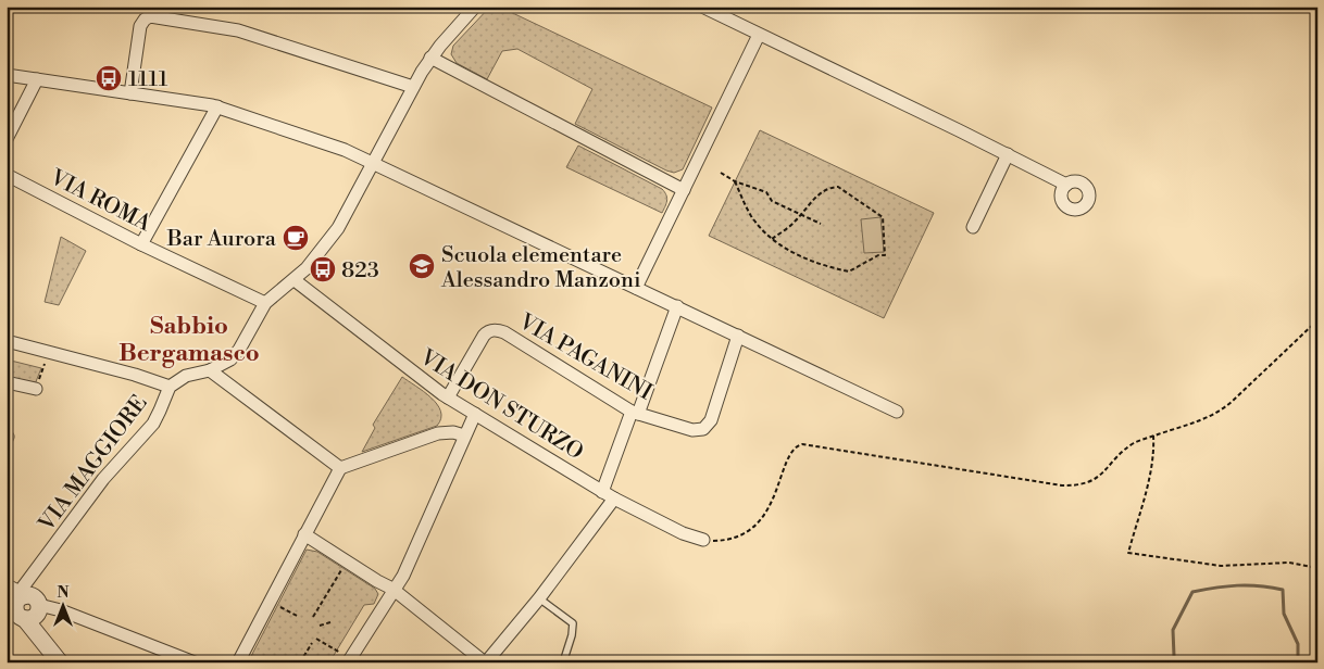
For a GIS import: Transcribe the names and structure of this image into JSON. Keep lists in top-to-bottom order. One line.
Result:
{"streets":{"street":["VIA ROMA","VIA PAGANINI","VIA DON STURZO","VIA MAGGIORE"]},"crossings":[["VIA ROMA","VIA MAGGIORE"],["VIA PAGANINI","VIA DON STURZO"],["VIA DON STURZO","VIA MAGGIORE"]],"districts":["Sabbio Bergamasco"],"places":{"bus stop":["1111","823"],"cafe":["Bar Aurora"],"school or university":["Scuola elementare Alessandro Manzoni"]},"north":"top"}
